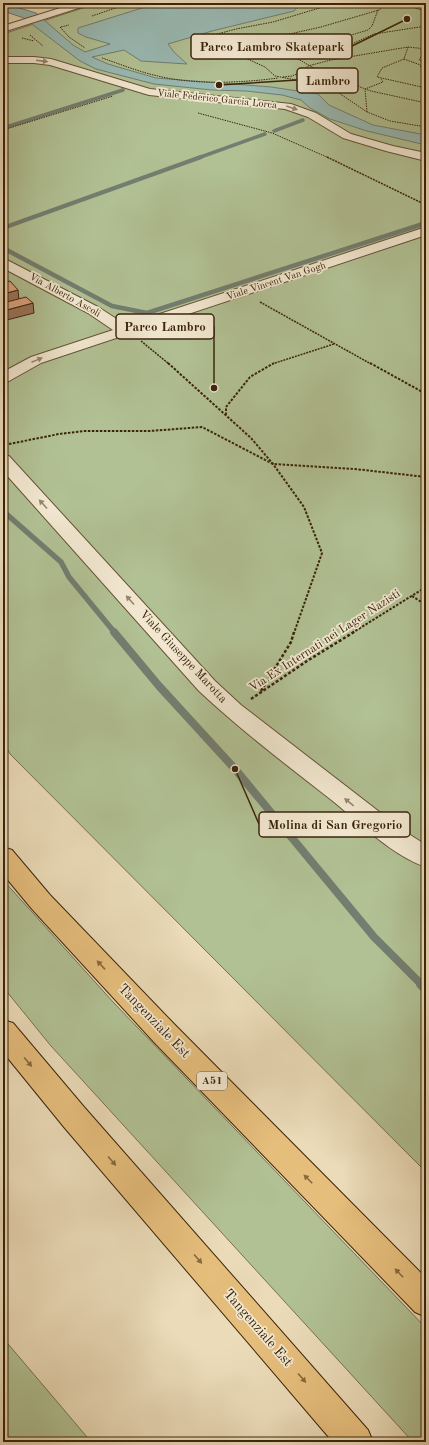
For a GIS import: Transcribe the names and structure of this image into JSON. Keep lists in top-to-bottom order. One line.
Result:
{"streets":{"highway":["Tangenziale Est","A51"],"street":["Viale Federico Garcia Lorca","Viale Vincent Van Gogh","Via Alberto Ascoli","Viale Giuseppe Marotta"],"path":["Via Ex Internati nei Lager Nazisti"]},"crossings":[["Viale Vincent Van Gogh","Via Alberto Ascoli"],["Via Ex Internati nei Lager Nazisti","Viale Giuseppe Marotta"]],"one_way":["Viale Federico Garcia Lorca","Viale Giuseppe Marotta"],"places":["Parco Lambro Skatepark","Lambro","Parco Lambro","Molina di San Gregorio"]}
